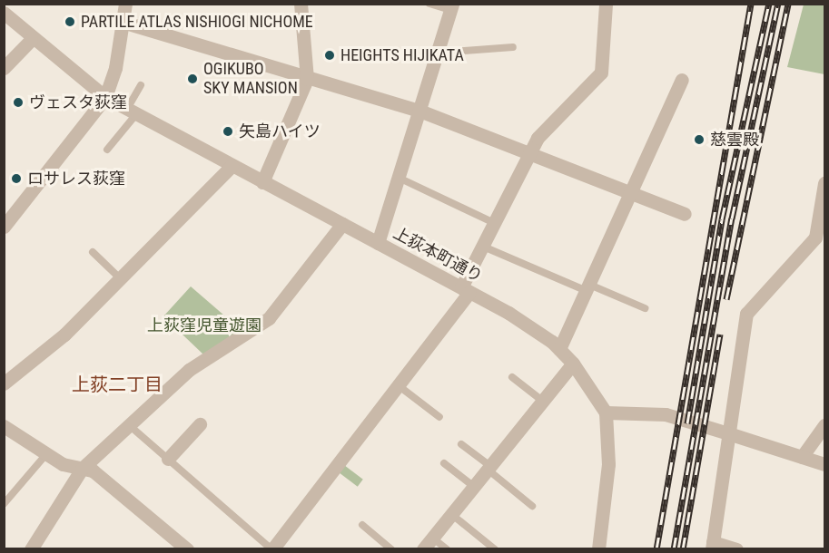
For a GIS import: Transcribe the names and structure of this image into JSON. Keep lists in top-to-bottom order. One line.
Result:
{"streets":{"street":["上荻本町通り"]},"districts":["上荻二丁目"],"parks":["上荻窪児童遊園"],"places":["PARTILE ATLAS NISHIOGI NICHOME","HEIGHTS HIJIKATA","OGIKUBO SKY MANSION","ヴェスタ荻窪","矢島ハイツ","慈雲殿","ロサレス荻窪"]}
